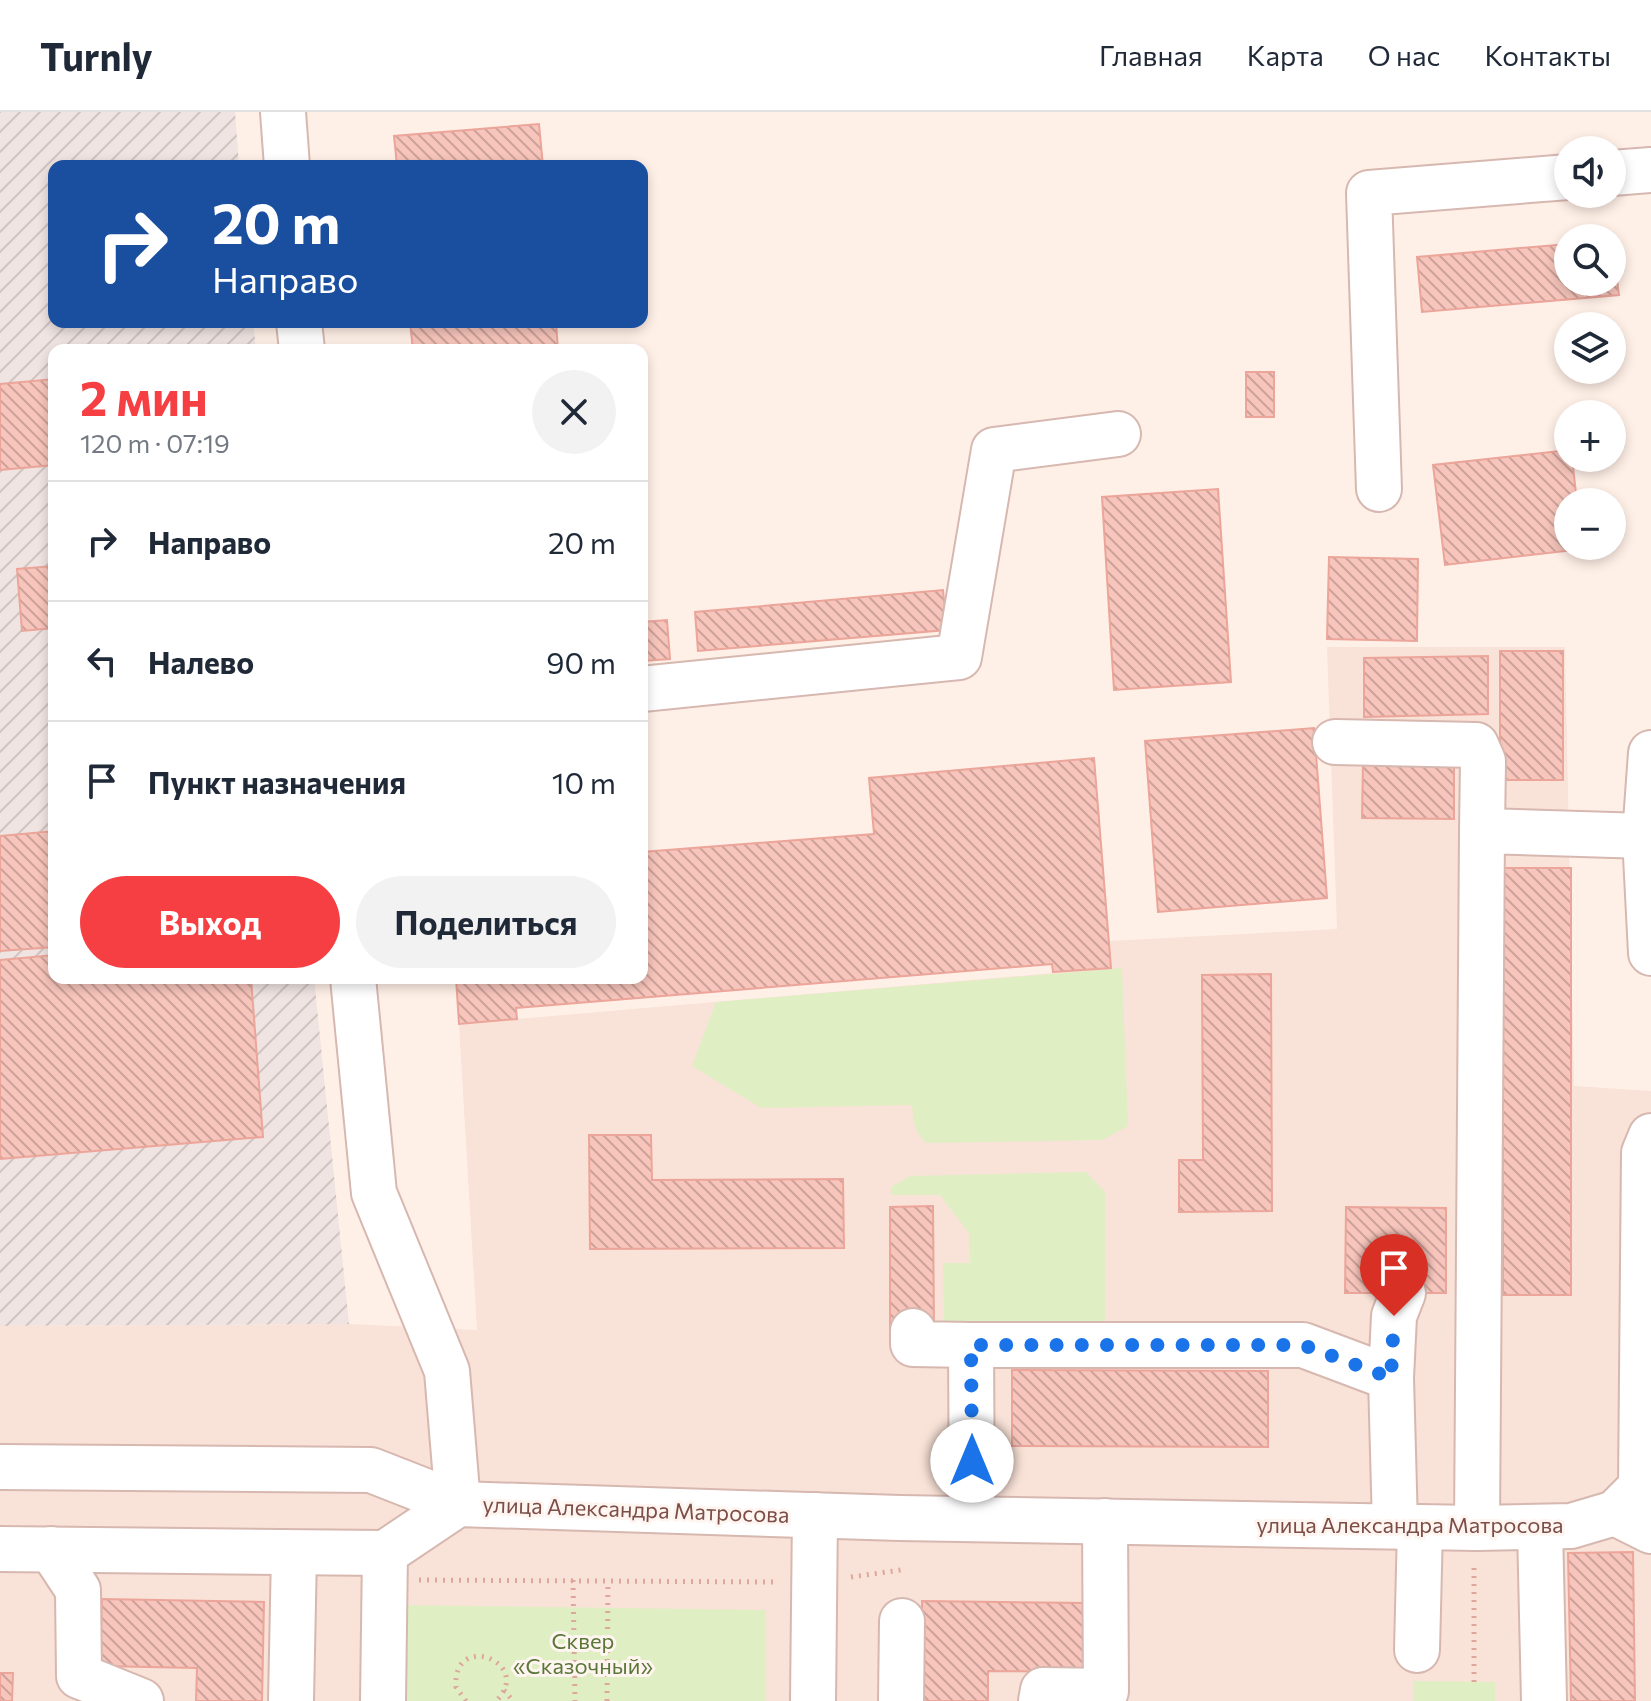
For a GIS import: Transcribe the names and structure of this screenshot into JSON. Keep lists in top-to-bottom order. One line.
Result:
{"streets":{"street":["улица Александра Матросова"]},"parks":["Сквер «Сказочный»"],"page":{"header":"Turnly","nav":["Главная","Карта","О нас","Контакты"],"map_buttons":["+","−"],"turn":["20 m","Направо"],"heading":["2 мин","120 m · 07:19"],"list":[{"name":"Направо","value":"20 m"},{"name":"Налево","value":"90 m"},{"name":"Пункт назначения","value":"10 m"}],"buttons":["Выход","Поделиться"]}}
